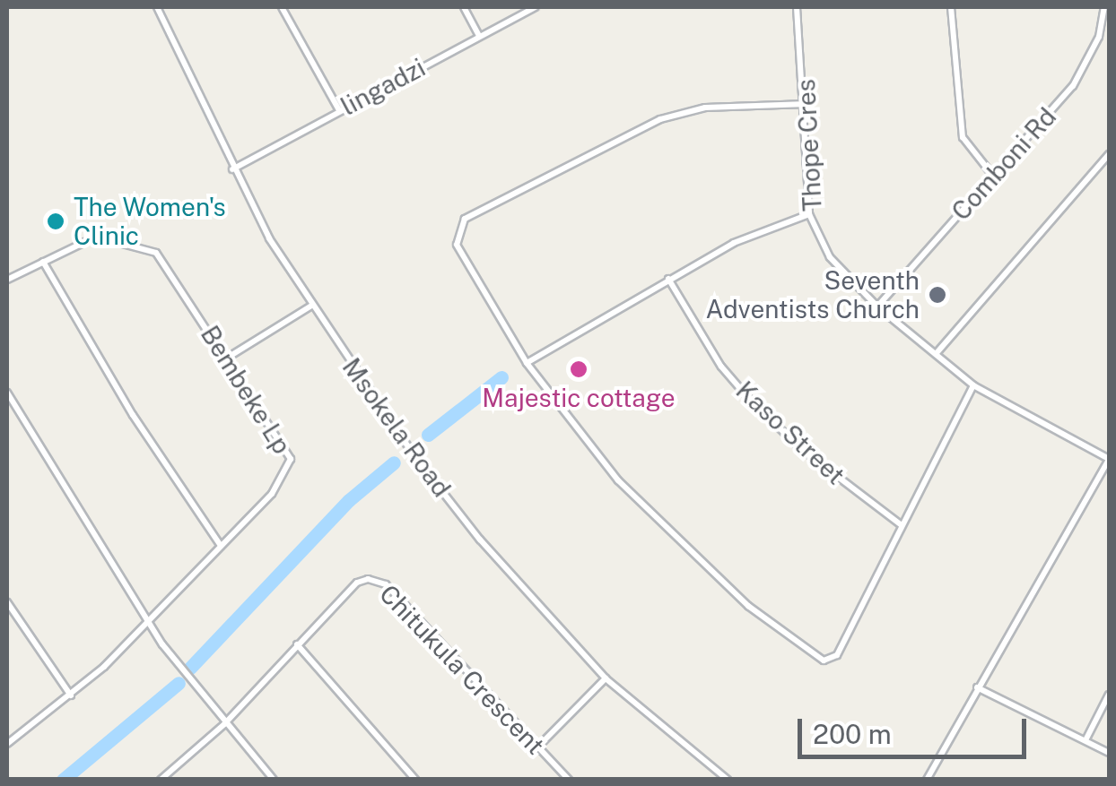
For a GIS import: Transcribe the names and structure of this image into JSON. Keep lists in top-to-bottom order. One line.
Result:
{"streets":{"street":["lingadzi","Thope Cres","Comboni Rd","Bembeke Lp","Msokela Road","Kaso Street","Chitukula Crescent"]},"crossings":[["lingadzi","Msokela Road"],["Thope Cres","Comboni Rd"]],"places":["The Women's Clinic","Seventh Adventists Church","Majestic cottage"],"scale_bar":"200 m"}
